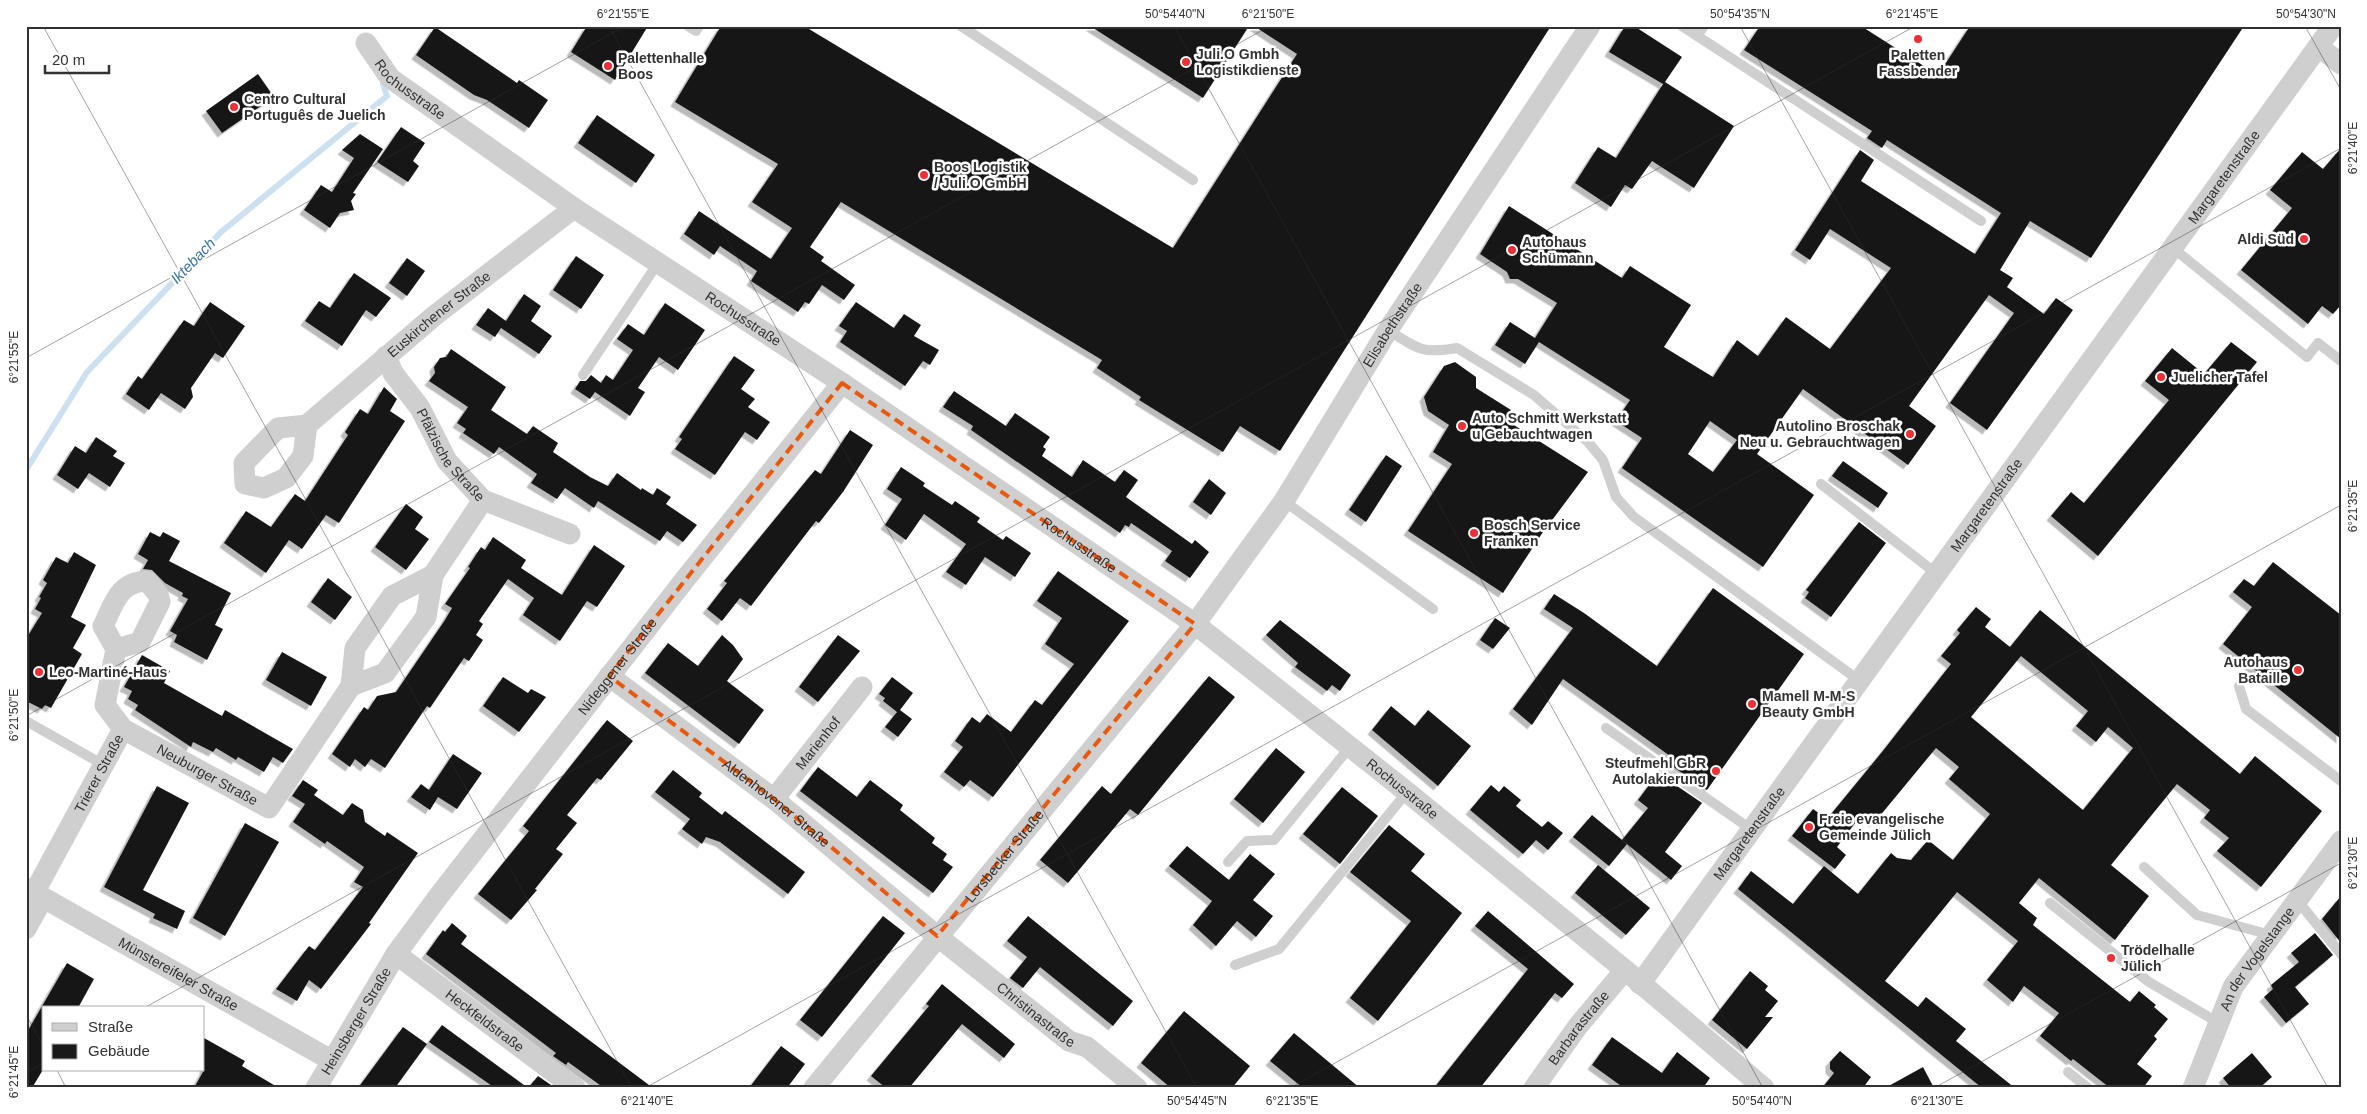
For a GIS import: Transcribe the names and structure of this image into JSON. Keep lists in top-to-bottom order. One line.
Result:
{"streets":{"street":["Rochusstraße","Margaretenstraße","Euskirchener Straße","Elisabethstraße","Pfälzische Straße","Nideggener Straße","Marienhof","Trierer Straße","Neuburger Straße","Aldenhovener Straße","Lorsbecker Straße","An der Vogelstange","Münstereifeler Straße","Christinastraße","Heinsberger Straße","Heckfeldstraße","Barbarastraße"]},"crossings":[["Rochusstraße","Margaretenstraße"],["Rochusstraße","Euskirchener Straße"],["Rochusstraße","Elisabethstraße"],["Rochusstraße","Nideggener Straße"],["Rochusstraße","Lorsbecker Straße"],["Rochusstraße","Barbarastraße"],["Margaretenstraße","Barbarastraße"],["Euskirchener Straße","Pfälzische Straße"],["Elisabethstraße","Lorsbecker Straße"],["Pfälzische Straße","Neuburger Straße"],["Nideggener Straße","Aldenhovener Straße"],["Nideggener Straße","Heinsberger Straße"],["Nideggener Straße","Heckfeldstraße"],["Marienhof","Aldenhovener Straße"],["Trierer Straße","Neuburger Straße"],["Trierer Straße","Münstereifeler Straße"],["Aldenhovener Straße","Lorsbecker Straße"],["Aldenhovener Straße","Christinastraße"],["Lorsbecker Straße","Christinastraße"],["Münstereifeler Straße","Heinsberger Straße"],["Heinsberger Straße","Heckfeldstraße"]],"water":["Iktebach"],"places":["Paletten Fassbender","Juli.O Gmbh Logistikdienste","Palettenhalle Boos","Centro Cultural Português de Juelich","Boos Logistik / Juli.O GmbH","Aldi Süd","Autohaus Schümann","Juelicher Tafel","Auto Schmitt Werkstatt u Gebauchtwagen","Autolino Broschak Neu u. Gebrauchtwagen","Bosch Service Franken","Autohaus Bataille","Leo-Martiné-Haus","Mamell M-M-S Beauty GmbH","Steufmehl GbR Autolakierung","Freie evangelische Gemeinde Jülich","Trödelhalle Jülich"],"legend":["Straße","Gebäude"],"scale_bar":"20 m","coordinates":["6°21'55\"E","50°54'40\"N","6°21'50\"E","50°54'35\"N","6°21'45\"E","50°54'30\"N","6°21'40\"E","6°21'35\"E","6°21'30\"E","50°54'45\"N"]}
